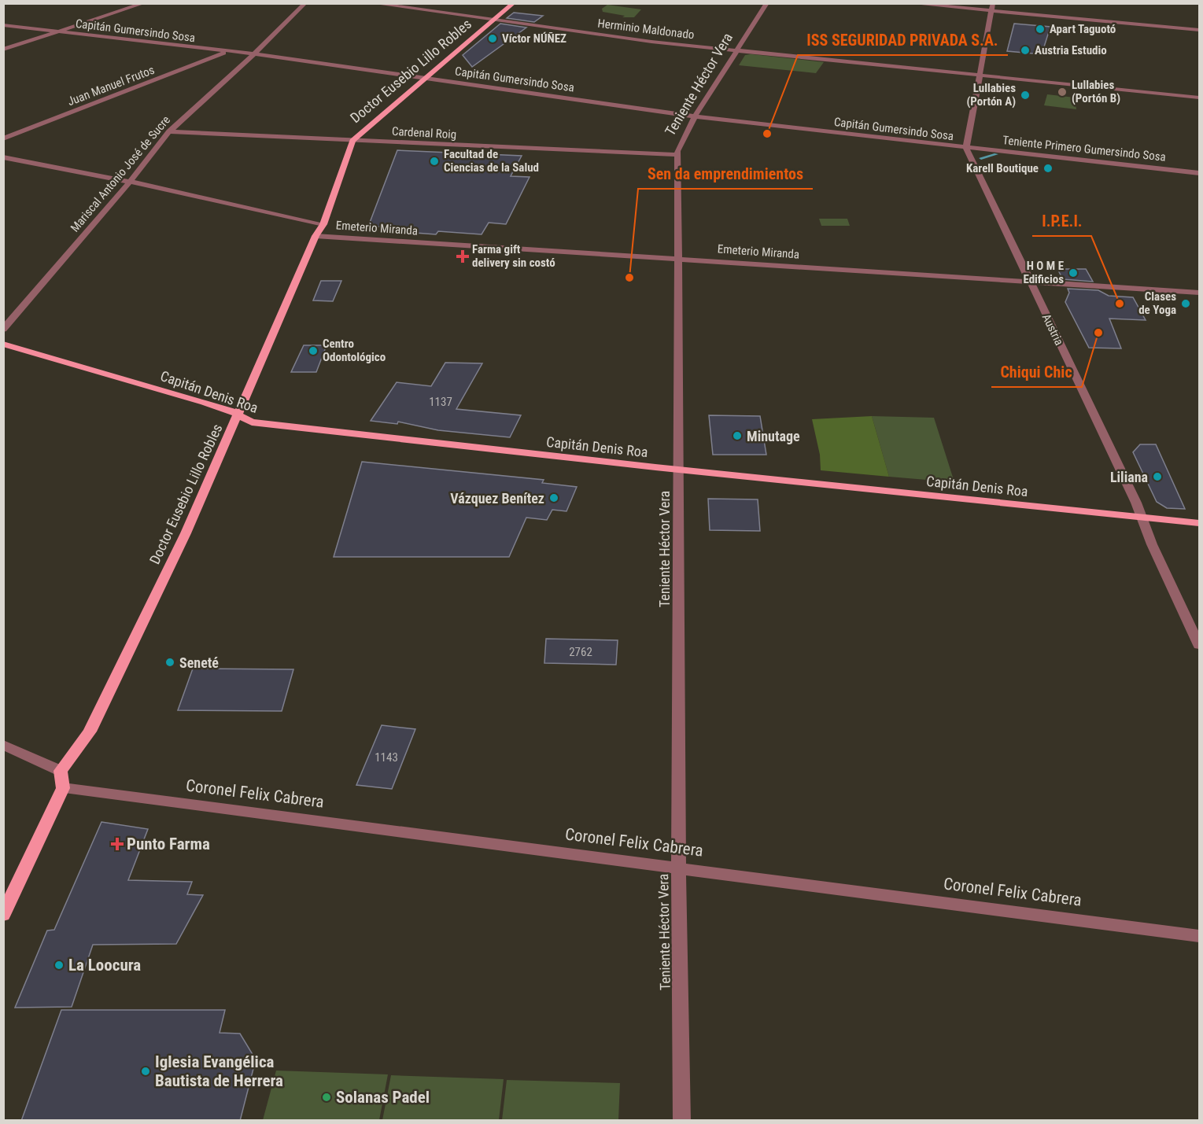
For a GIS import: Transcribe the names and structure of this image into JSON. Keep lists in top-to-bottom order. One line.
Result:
{"streets":{"main road":["Doctor Eusebio Lillo Robles","Capitán Denis Roa"],"street":["Herminio Maldonado","Capitán Gumersindo Sosa","Teniente Héctor Vera","Juan Manuel Frutos","Cardenal Roig","Teniente Primero Gumersindo Sosa","Mariscal Antonio José de Sucre","Emeterio Miranda","Austria","Coronel Felix Cabrera"]},"crossings":[["Herminio Maldonado","Doctor Eusebio Lillo Robles"],["Herminio Maldonado","Teniente Héctor Vera"],["Capitán Gumersindo Sosa","Doctor Eusebio Lillo Robles"],["Capitán Gumersindo Sosa","Teniente Héctor Vera"],["Capitán Gumersindo Sosa","Juan Manuel Frutos"],["Capitán Gumersindo Sosa","Teniente Primero Gumersindo Sosa"],["Capitán Gumersindo Sosa","Mariscal Antonio José de Sucre"],["Capitán Gumersindo Sosa","Austria"],["Doctor Eusebio Lillo Robles","Cardenal Roig"],["Doctor Eusebio Lillo Robles","Emeterio Miranda"],["Doctor Eusebio Lillo Robles","Capitán Denis Roa"],["Teniente Héctor Vera","Cardenal Roig"],["Teniente Héctor Vera","Emeterio Miranda"],["Teniente Héctor Vera","Capitán Denis Roa"],["Teniente Héctor Vera","Coronel Felix Cabrera"],["Cardenal Roig","Mariscal Antonio José de Sucre"],["Teniente Primero Gumersindo Sosa","Austria"],["Mariscal Antonio José de Sucre","Emeterio Miranda"],["Emeterio Miranda","Austria"],["Austria","Capitán Denis Roa"]],"places":{"other":["Apart Taguotó","Víctor NÚÑEZ","Austria Estudio","Lullabies (Portón B)","Lullabies (Portón A)","ISS SEGURIDAD PRIVADA S.A.","Facultad de Ciencias de la Salud","Karell Boutique","H O M E Edificios","Sen da emprendimientos","I.P.E.I.","Clases de Yoga","Chiqui Chic","Centro Odontológico","Minutage","Liliana","Vázquez Benítez","Seneté","La Loocura","Iglesia Evangélica Bautista de Herrera","Solanas Padel"],"health":["Farma gift delivery sin costó","Punto Farma"]},"house_numbers":["1137","2762","1143"]}
